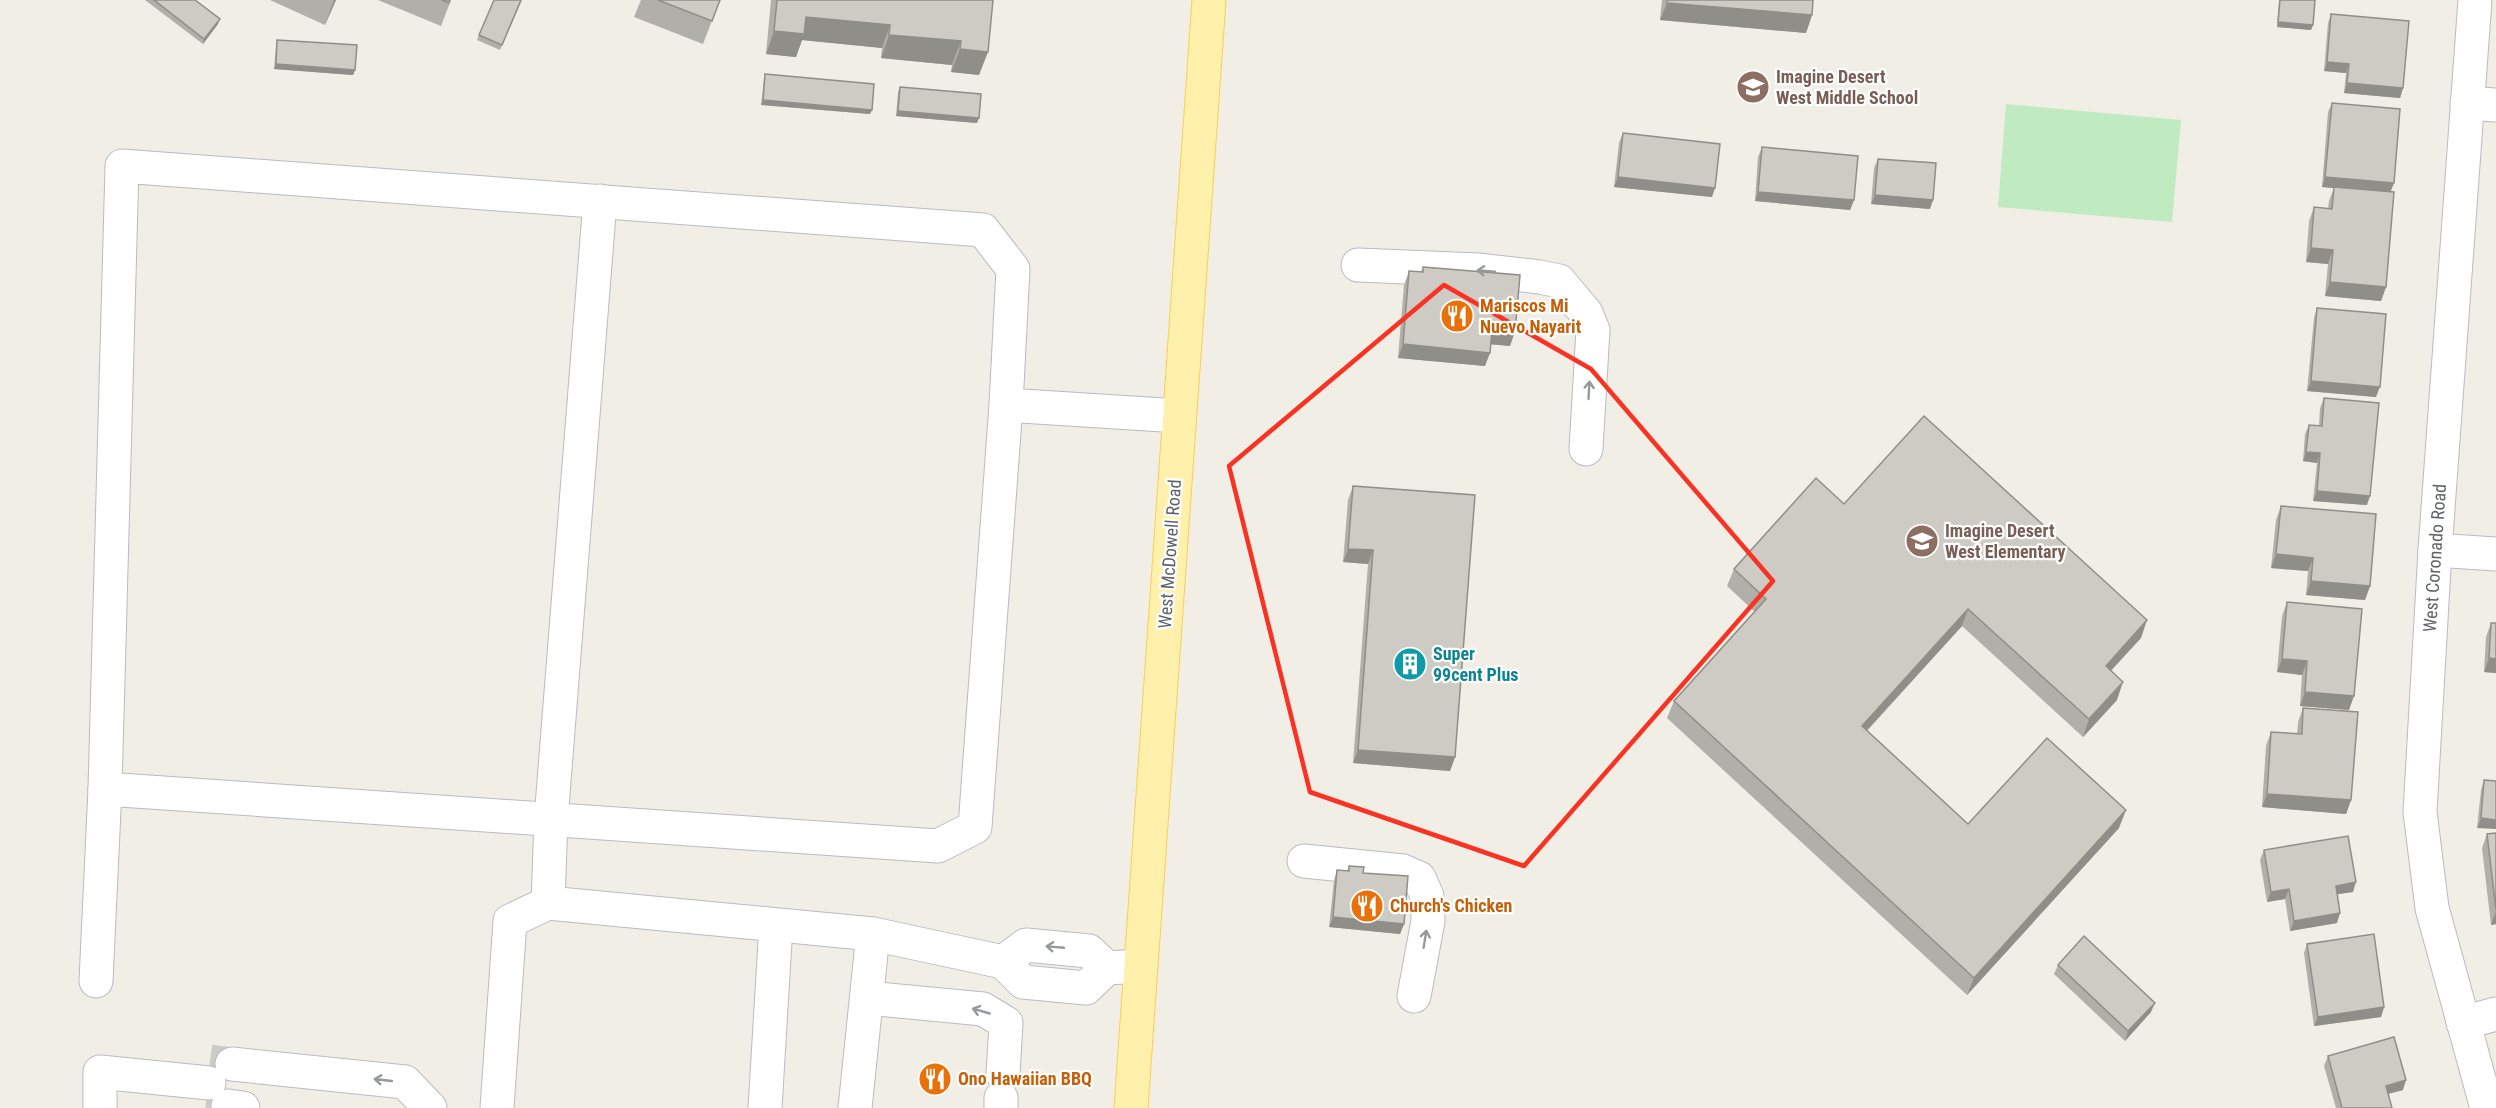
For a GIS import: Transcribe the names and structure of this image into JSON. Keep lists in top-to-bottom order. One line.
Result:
{"streets":{"main road":["West McDowell Road"],"street":["West Coronado Road"]},"places":{"school or university":["Imagine Desert West Middle School","Imagine Desert West Elementary"],"restaurant":["Mariscos Mi Nuevo Nayarit","Church's Chicken","Ono Hawaiian BBQ"],"building":["Super 99cent Plus"]}}
